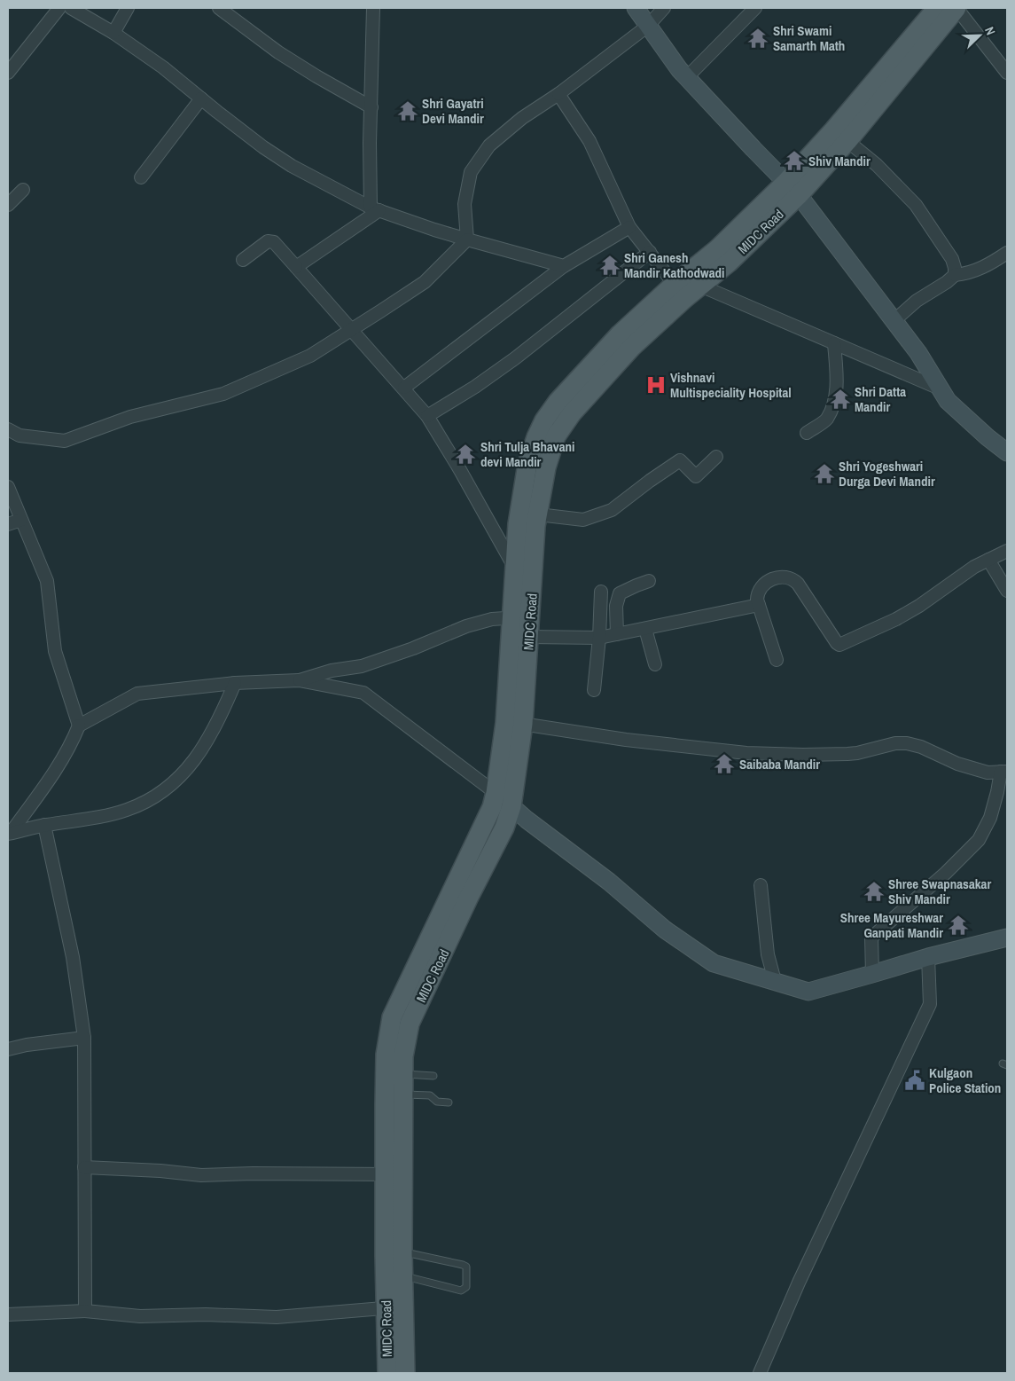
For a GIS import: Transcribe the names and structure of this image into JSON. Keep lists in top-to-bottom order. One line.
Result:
{"streets":{"main road":["MIDC Road"]},"places":{"temple":["Shri Swami Samarth Math","Shri Gayatri Devi Mandir","Shiv Mandir","Shri Ganesh Mandir Kathodwadi","Shri Datta Mandir","Shri Tulja Bhavani devi Mandir","Shri Yogeshwari Durga Devi Mandir","Saibaba Mandir","Shree Swapnasakar Shiv Mandir","Shree Mayureshwar Ganpati Mandir"],"hospital":["Vishnavi Multispeciality Hospital"],"public building":["Kulgaon Police Station"]},"north":"top right"}
